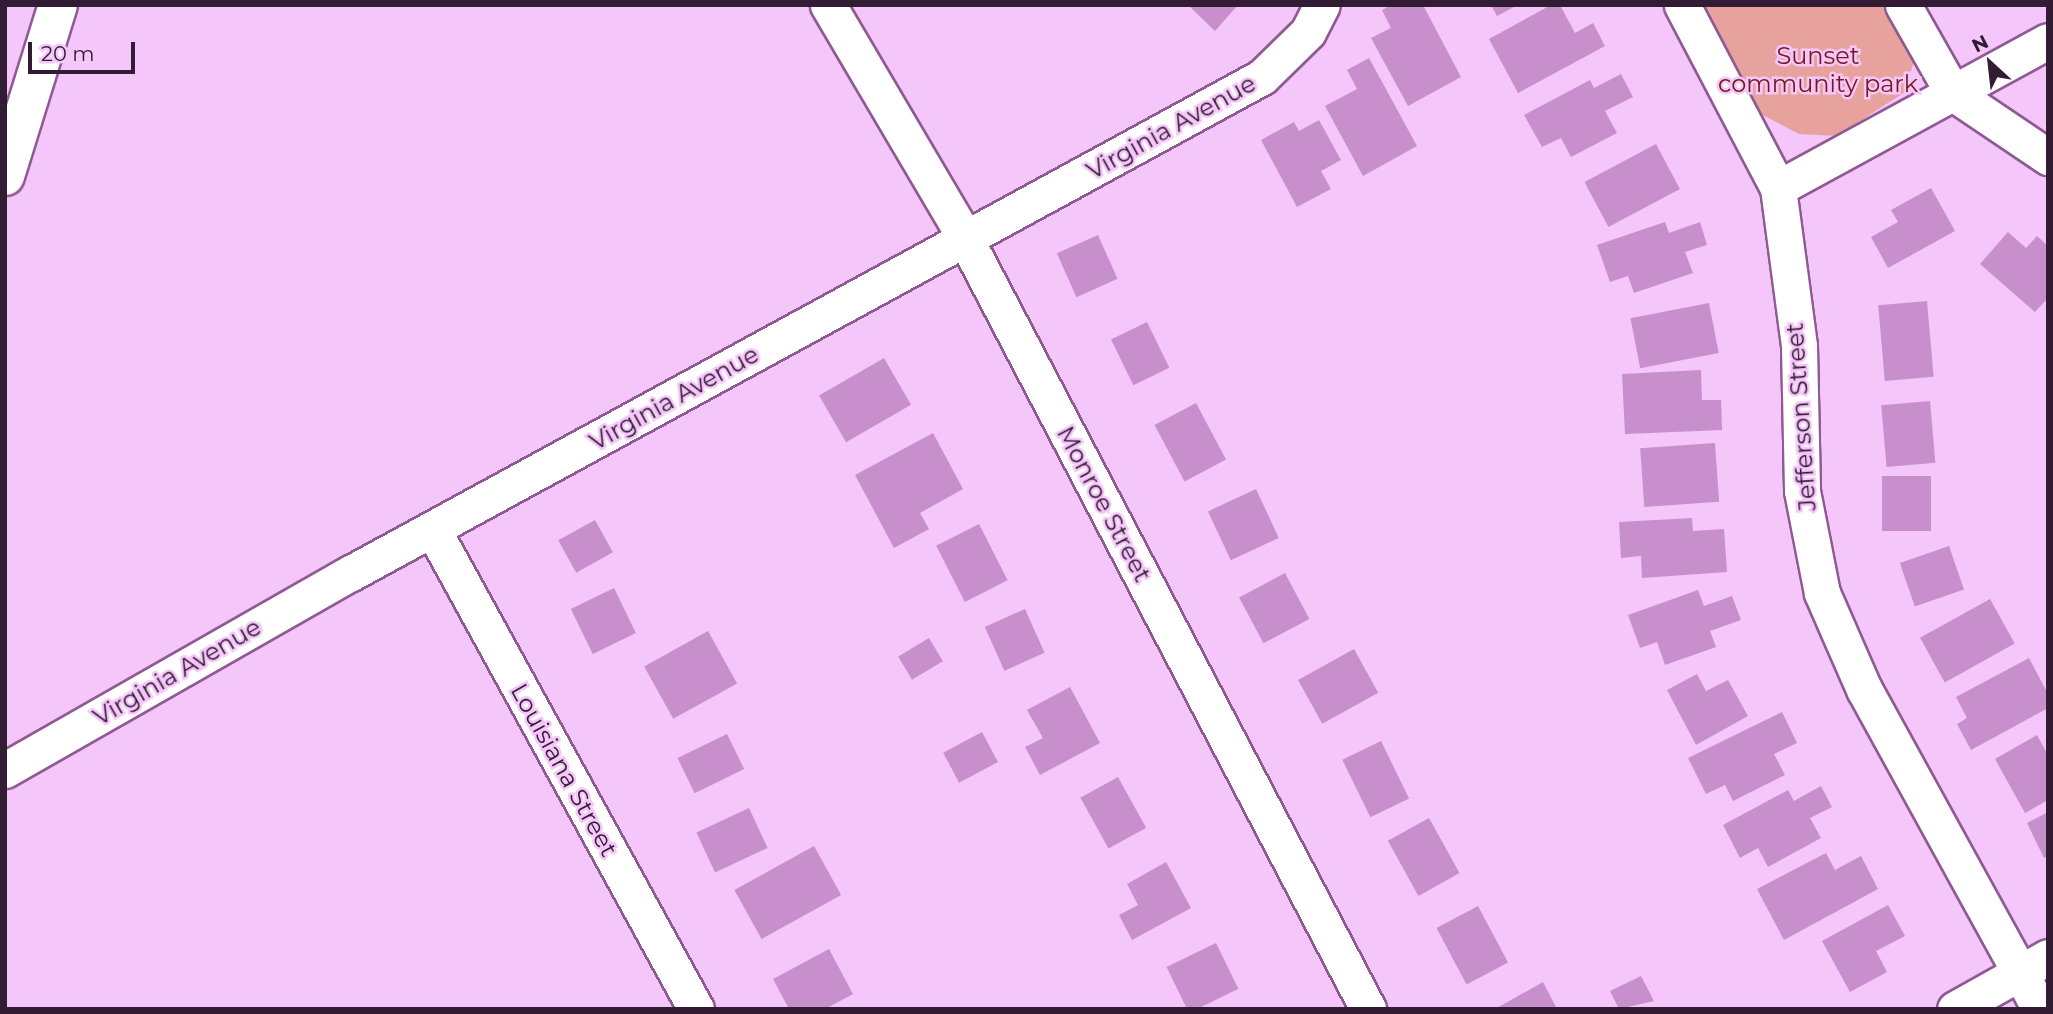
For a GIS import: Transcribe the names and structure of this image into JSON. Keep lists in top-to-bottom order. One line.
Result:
{"streets":{"street":["Virginia Avenue","Jefferson Street","Monroe Street","Louisiana Street"]},"crossings":[["Virginia Avenue","Monroe Street"],["Virginia Avenue","Louisiana Street"]],"parks":["Sunset community park"],"scale_bar":"20 m","north":"top left"}
